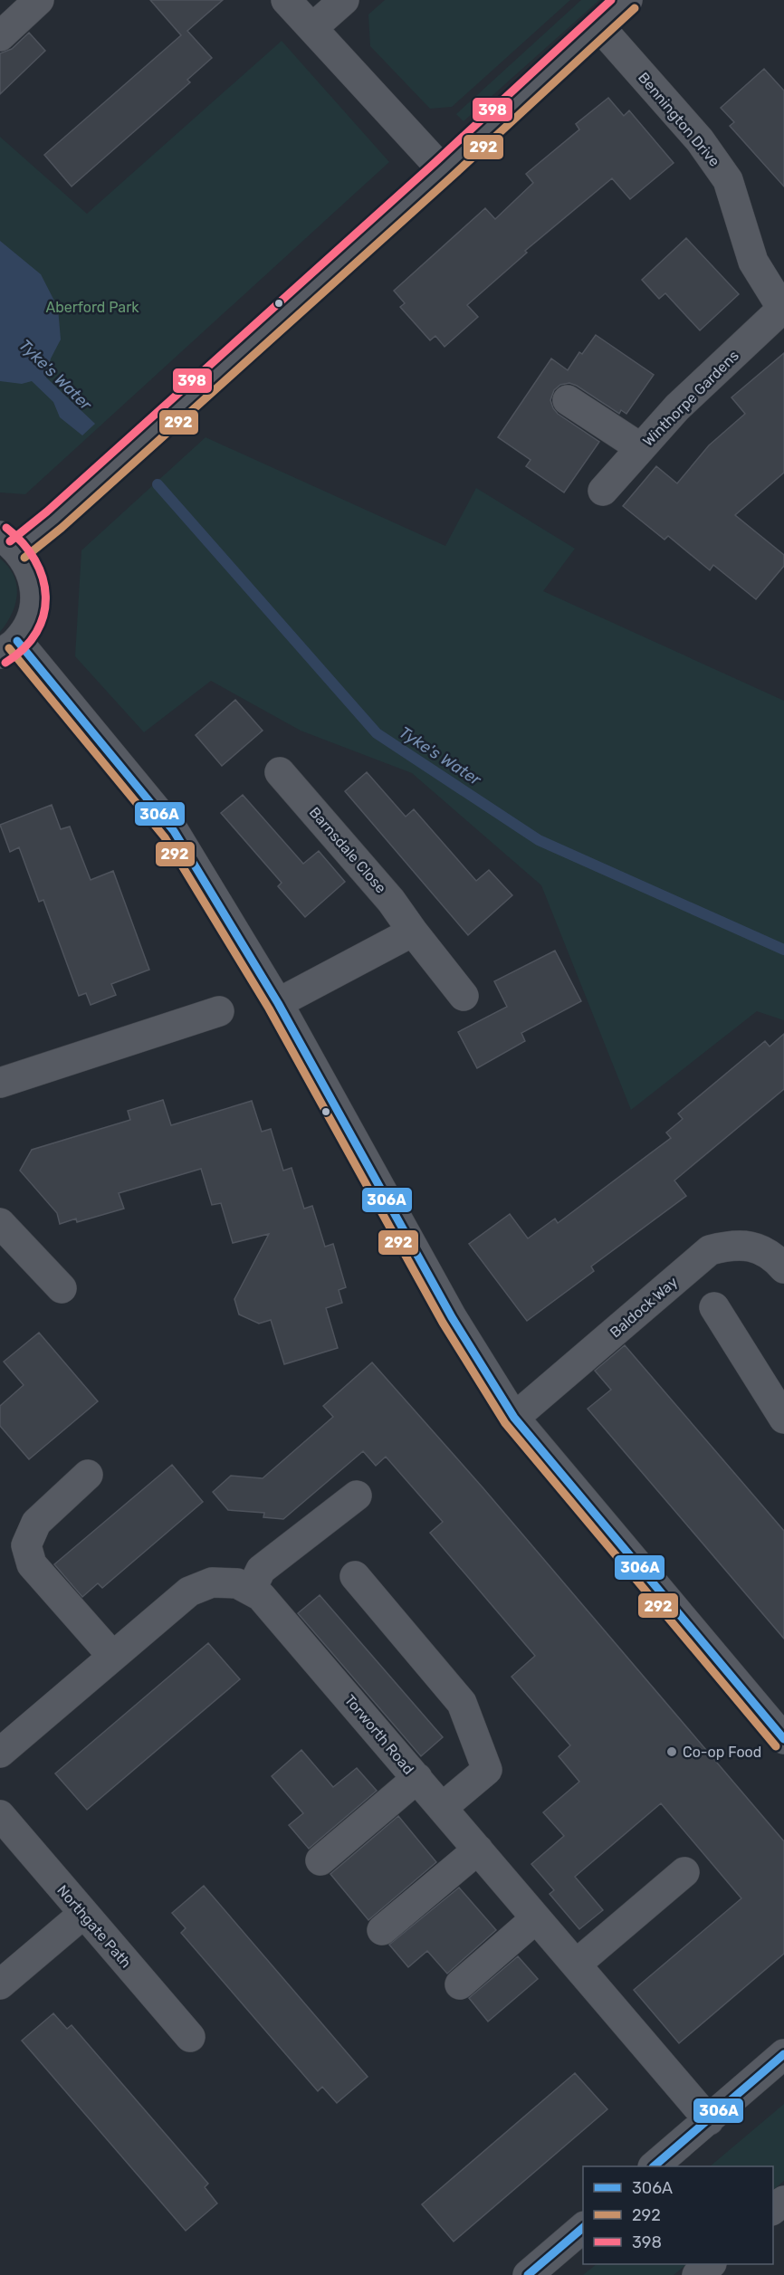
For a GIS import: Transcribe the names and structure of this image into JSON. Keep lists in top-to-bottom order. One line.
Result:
{"streets":{"street":["Bennington Drive","Winthorpe Gardens","Barnsdale Close","Baldock Way","Torworth Road","Northgate Path"]},"crossings":[["Bennington Drive","Winthorpe Gardens"]],"water":["Tyke's Water"],"parks":["Aberford Park"],"places":["Co-op Food"],"lines":["transit line 398","transit line 292","transit line 306A"],"legend":["306A","292","398"]}
